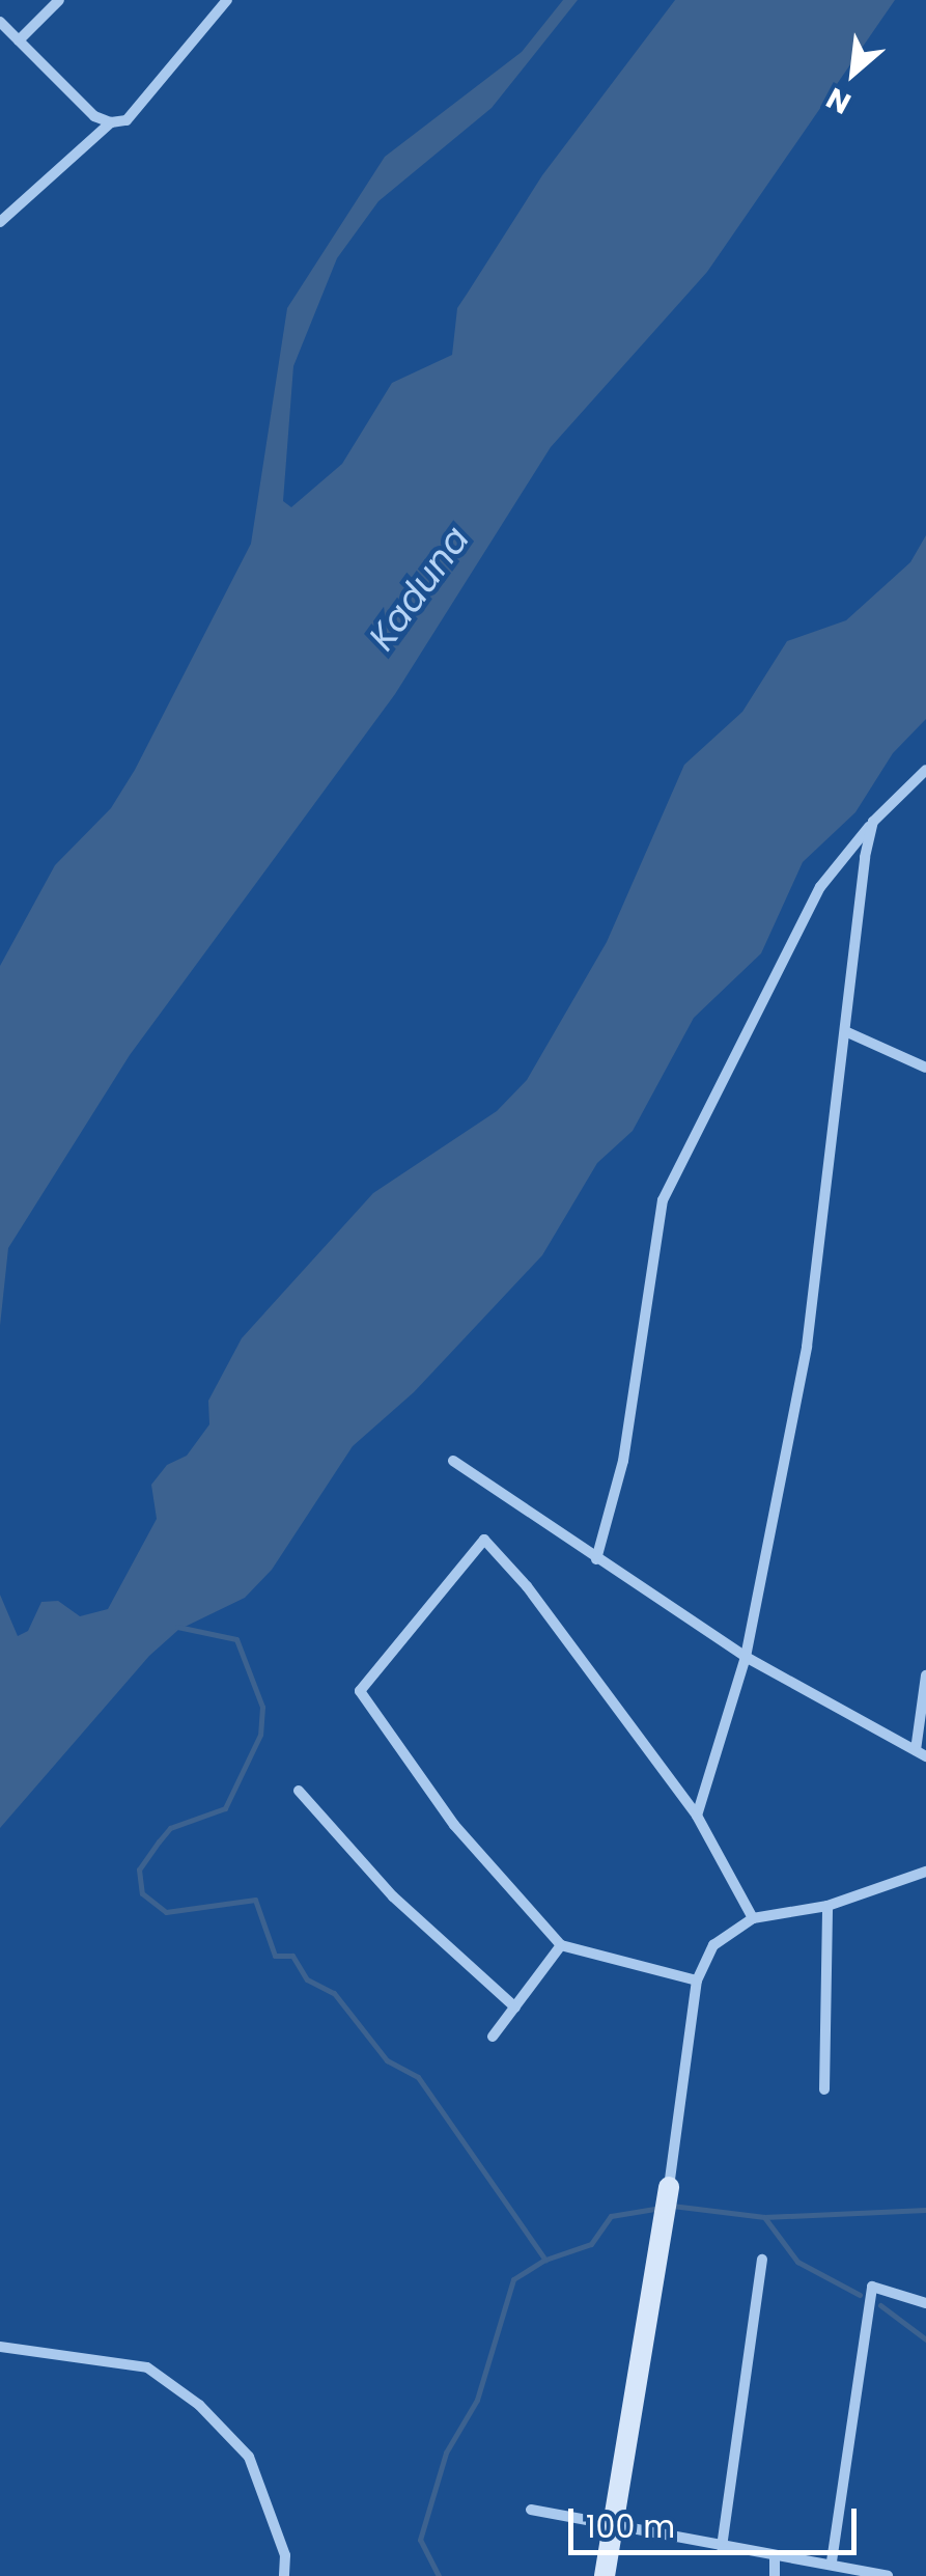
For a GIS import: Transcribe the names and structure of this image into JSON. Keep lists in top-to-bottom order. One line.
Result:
{"water":["Kaduna"],"scale_bar":"100 m","north":"bottom left"}
